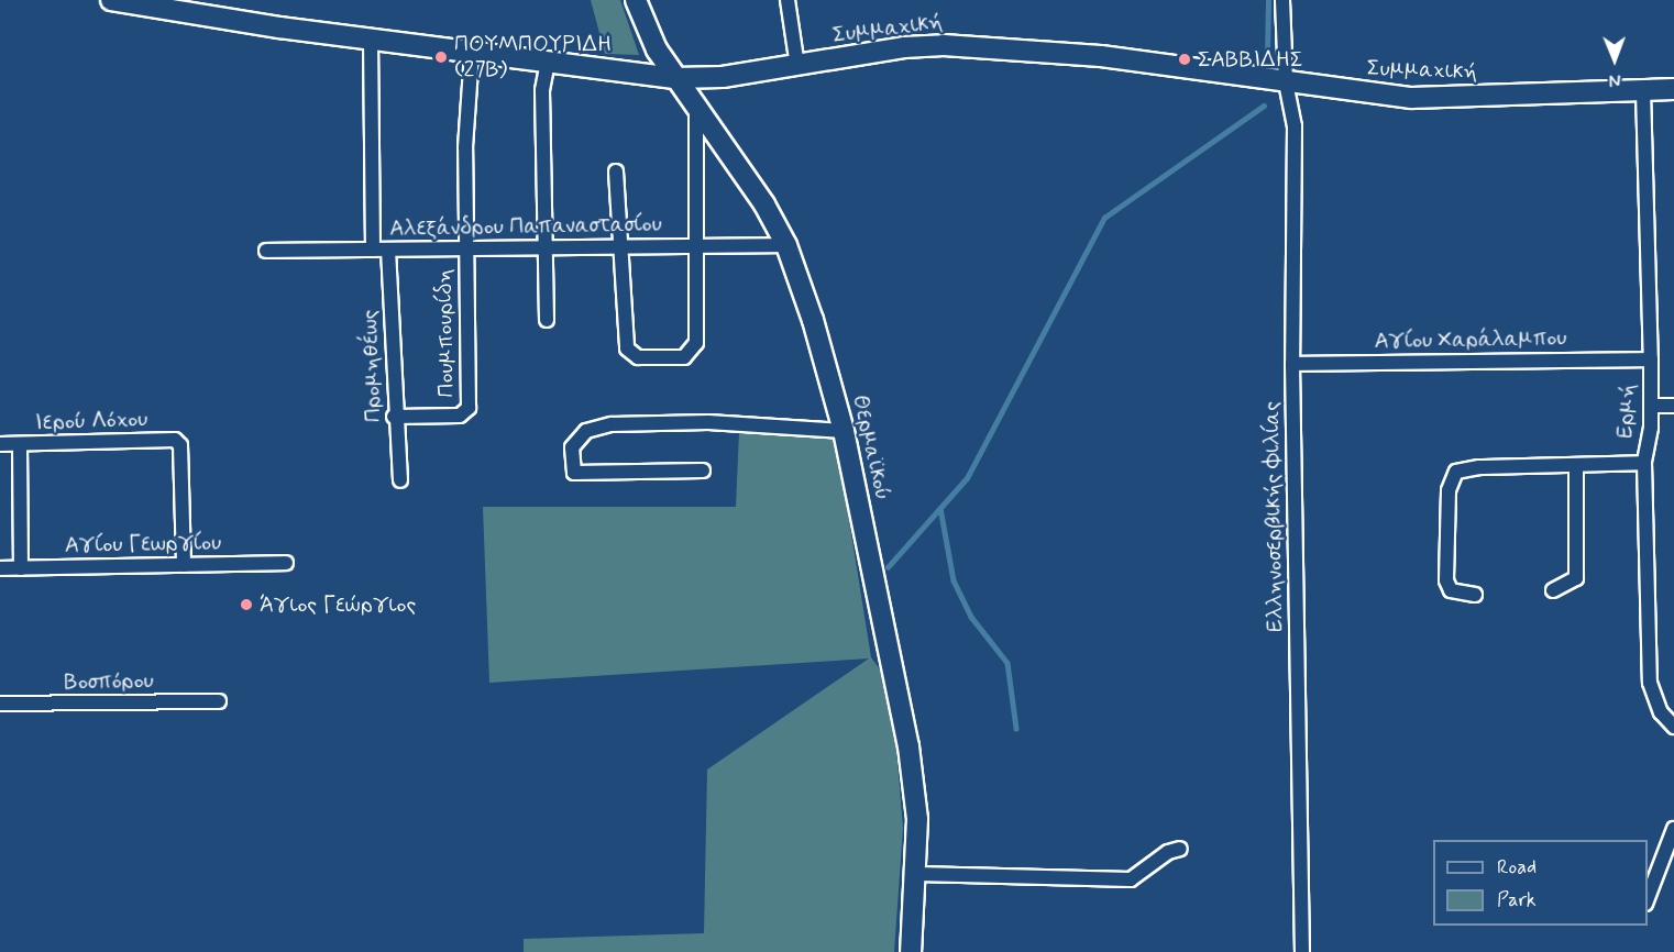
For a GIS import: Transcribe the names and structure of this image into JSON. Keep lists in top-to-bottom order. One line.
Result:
{"streets":{"street":["Συμμαχική","Αλεξάνδρου Παπαναστασίου","Πουμπουρίδη","Αγίου Χαράλαμπου","Προμηθέως","Ερμή","Ιερού Λόχου","Θερμαϊκού","Ελληνοσερβικής Φιλίας","Αγίου Γεωργίου","Βοσπόρου"]},"crossings":[["Συμμαχική","Πουμπουρίδη"],["Συμμαχική","Ερμή"],["Συμμαχική","Θερμαϊκού"],["Συμμαχική","Ελληνοσερβικής Φιλίας"],["Αλεξάνδρου Παπαναστασίου","Πουμπουρίδη"],["Αλεξάνδρου Παπαναστασίου","Προμηθέως"],["Αλεξάνδρου Παπαναστασίου","Θερμαϊκού"],["Πουμπουρίδη","Προμηθέως"],["Αγίου Χαράλαμπου","Ερμή"],["Αγίου Χαράλαμπου","Ελληνοσερβικής Φιλίας"],["Ιερού Λόχου","Αγίου Γεωργίου"]],"places":["ΠΟΥΜΠΟΥΡΙΔΗ (27Β)","ΣΑΒΒΙΔΗΣ","Άγιος Γεώργιος"],"legend":["Road","Park"],"north":"bottom"}
